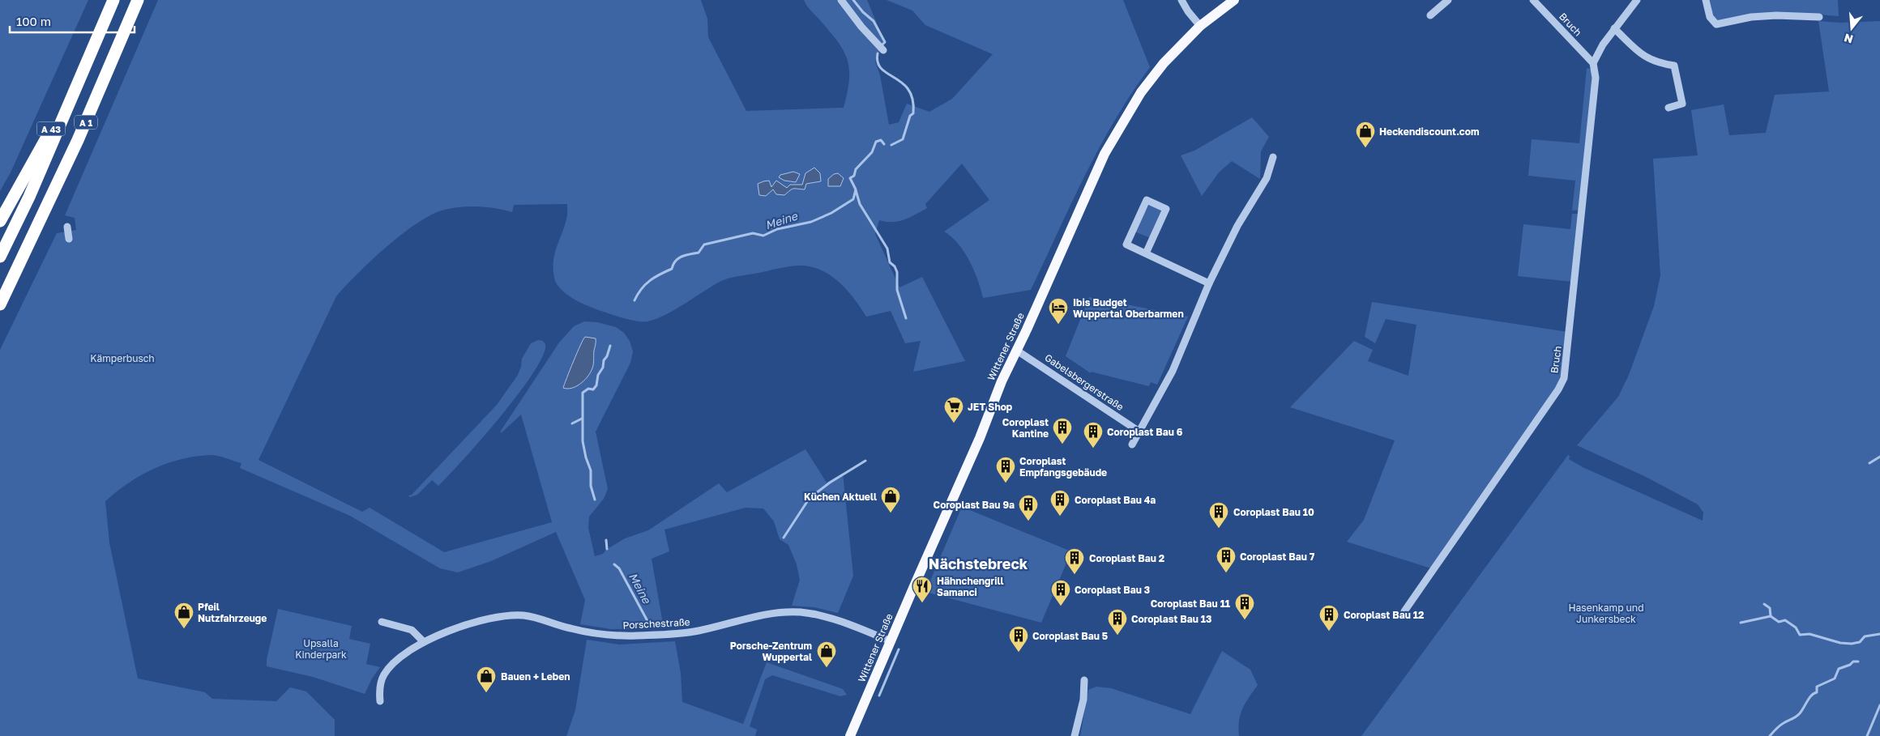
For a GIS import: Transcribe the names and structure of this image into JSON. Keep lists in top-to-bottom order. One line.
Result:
{"streets":{"highway":["A 1","A 43"],"main road":["Wittener Straße"],"street":["Bruch","Gabelsbergerstraße","Porschestraße"]},"crossings":[["A 1","A 43"],["Wittener Straße","Gabelsbergerstraße"],["Wittener Straße","Porschestraße"]],"districts":["Nächstebreck"],"water":["Meine"],"parks":["Kämperbusch","Hasenkamp und Junkersbeck","Upsalla Kinderpark"],"places":{"shop":["Heckendiscount.com","Küchen Aktuell","Pfeil Nutzfahrzeuge","Porsche-Zentrum Wuppertal","Bauen + Leben"],"hotel":["Ibis Budget Wuppertal Oberbarmen"],"supermarket":["JET Shop"],"building":["Coroplast Kantine","Coroplast Bau 6","Coroplast Empfangsgebäude","Coroplast Bau 4a","Coroplast Bau 9a","Coroplast Bau 10","Coroplast Bau 7","Coroplast Bau 2","Coroplast Bau 3","Coroplast Bau 11","Coroplast Bau 12","Coroplast Bau 13","Coroplast Bau 5"],"restaurant":["Hähnchengrill Samanci"]},"scale_bar":"100 m","north":"bottom"}
